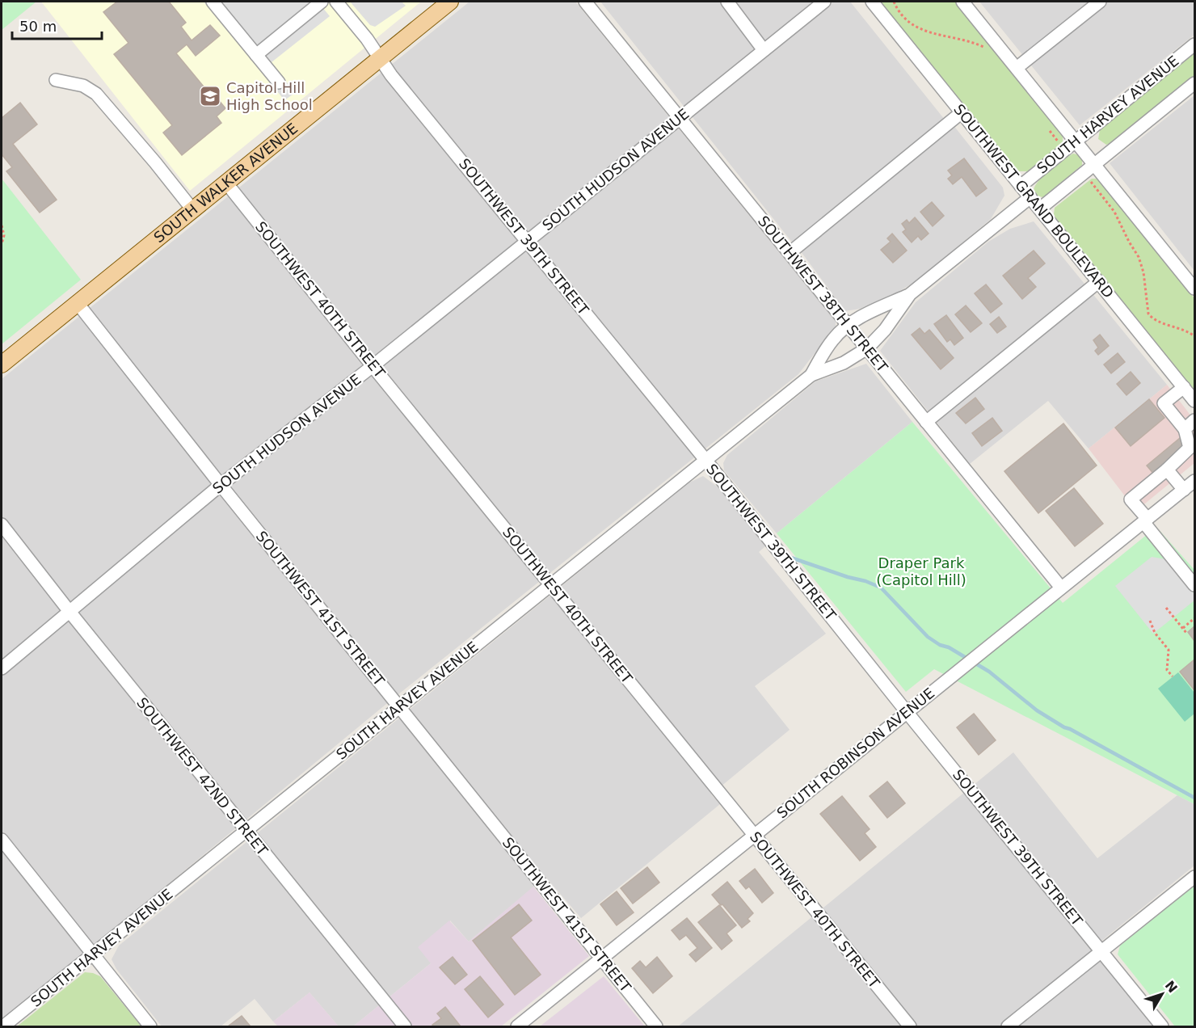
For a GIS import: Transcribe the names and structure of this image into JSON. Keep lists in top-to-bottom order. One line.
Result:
{"streets":{"main road":["SOUTH WALKER AVENUE"],"street":["SOUTH HARVEY AVENUE","SOUTH HUDSON AVENUE","SOUTHWEST GRAND BOULEVARD","SOUTHWEST 39TH STREET","SOUTHWEST 38TH STREET","SOUTHWEST 40TH STREET","SOUTHWEST 41ST STREET","SOUTH ROBINSON AVENUE","SOUTHWEST 42ND STREET"]},"crossings":[["SOUTH HARVEY AVENUE","SOUTHWEST GRAND BOULEVARD"],["SOUTH HARVEY AVENUE","SOUTHWEST 39TH STREET"],["SOUTH HARVEY AVENUE","SOUTHWEST 38TH STREET"],["SOUTH HARVEY AVENUE","SOUTHWEST 40TH STREET"],["SOUTH HARVEY AVENUE","SOUTHWEST 41ST STREET"],["SOUTH HARVEY AVENUE","SOUTHWEST 42ND STREET"],["SOUTH HUDSON AVENUE","SOUTHWEST 39TH STREET"],["SOUTH HUDSON AVENUE","SOUTHWEST 38TH STREET"],["SOUTH HUDSON AVENUE","SOUTHWEST 40TH STREET"],["SOUTH HUDSON AVENUE","SOUTHWEST 41ST STREET"],["SOUTH HUDSON AVENUE","SOUTHWEST 42ND STREET"],["SOUTH WALKER AVENUE","SOUTHWEST 39TH STREET"],["SOUTH WALKER AVENUE","SOUTHWEST 40TH STREET"],["SOUTH WALKER AVENUE","SOUTHWEST 41ST STREET"],["SOUTHWEST 39TH STREET","SOUTH ROBINSON AVENUE"],["SOUTHWEST 38TH STREET","SOUTH ROBINSON AVENUE"],["SOUTHWEST 40TH STREET","SOUTH ROBINSON AVENUE"],["SOUTHWEST 41ST STREET","SOUTH ROBINSON AVENUE"]],"parks":["Draper Park (Capitol Hill)"],"places":{"school or university":["Capitol Hill High School"]},"scale_bar":"50 m","north":"top right"}
